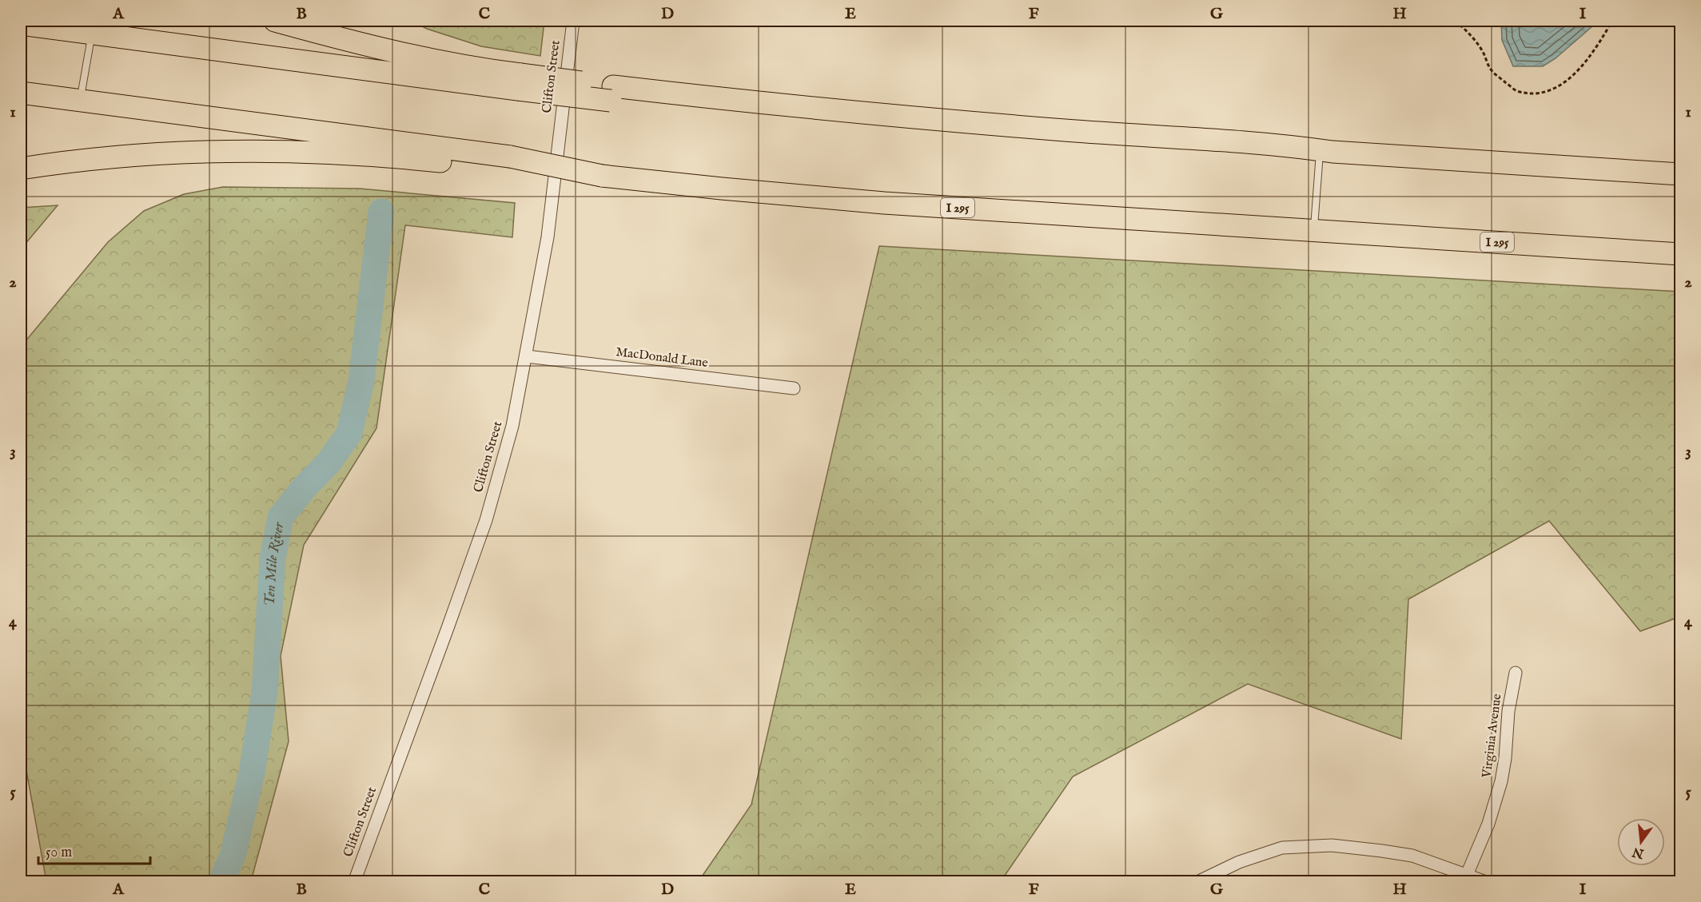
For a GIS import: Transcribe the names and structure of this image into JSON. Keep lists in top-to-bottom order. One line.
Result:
{"streets":{"highway":["I 295"],"street":["Clifton Street","MacDonald Lane","Virginia Avenue"]},"crossings":[["Clifton Street","MacDonald Lane"]],"water":["Ten Mile River"],"scale_bar":"50 m","north":"bottom","grid":{"columns":["A","B","C","D","E","F","G","H","I"],"rows":["1","2","3","4","5"]}}
